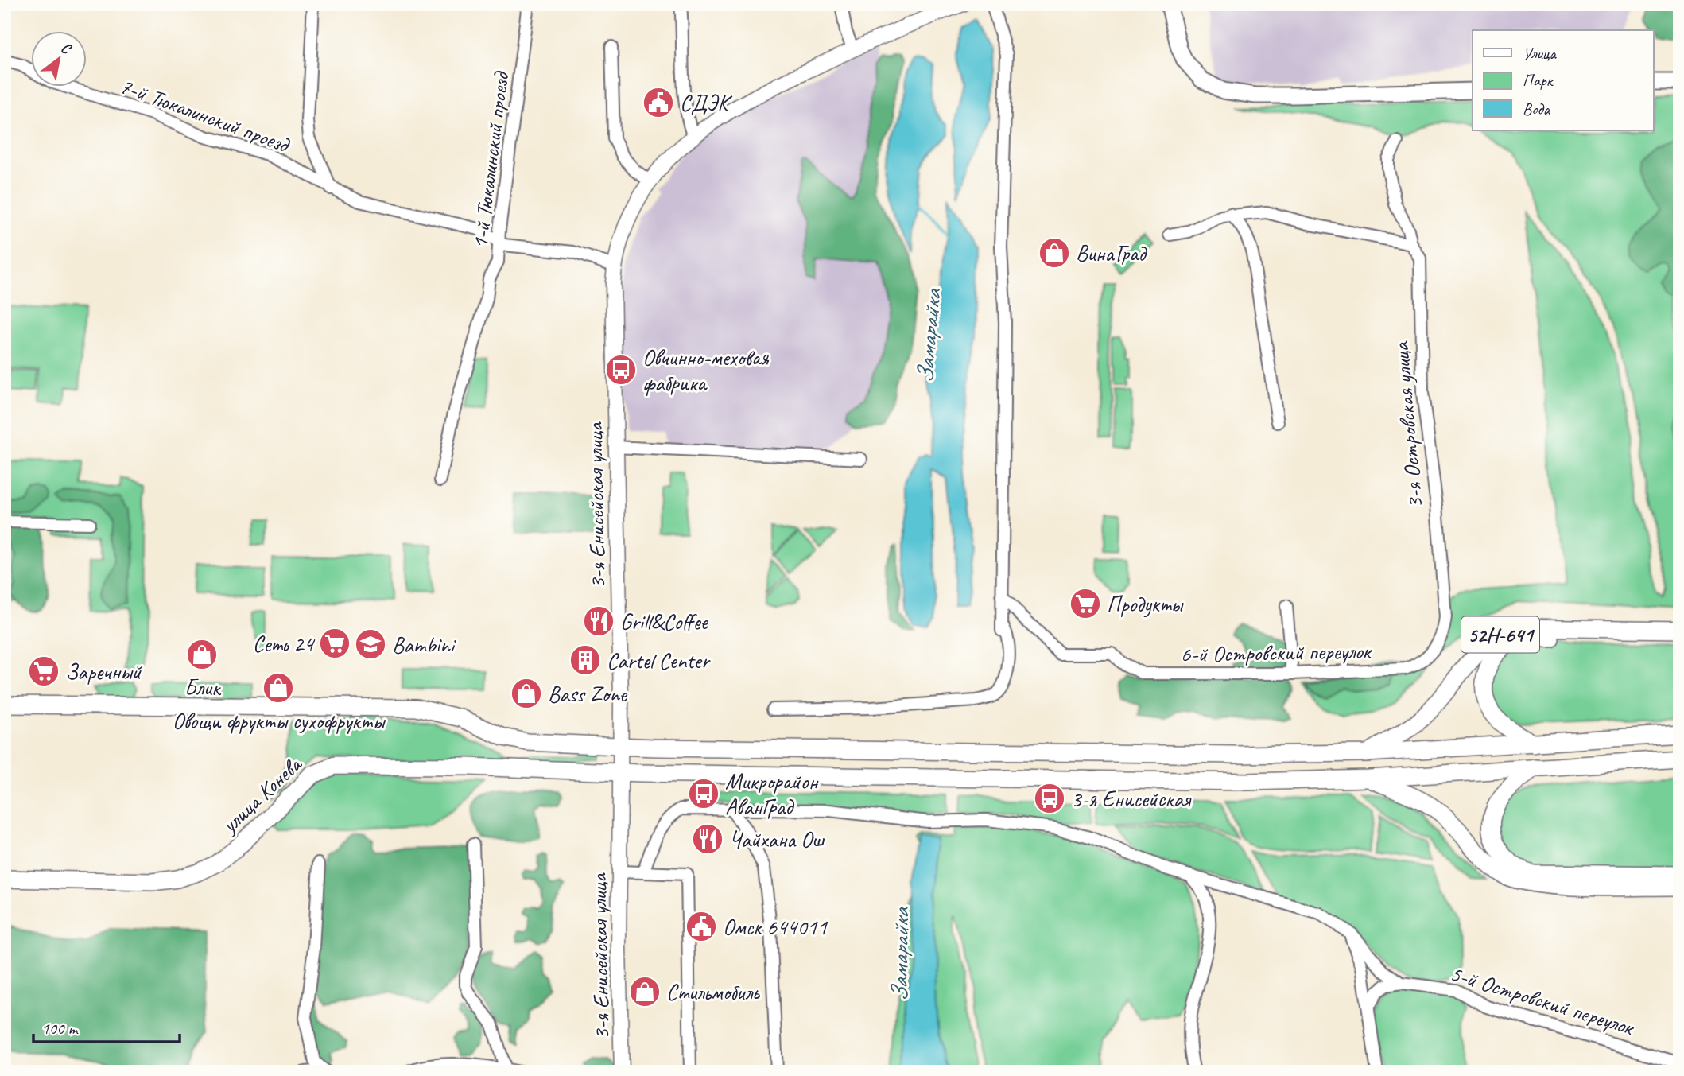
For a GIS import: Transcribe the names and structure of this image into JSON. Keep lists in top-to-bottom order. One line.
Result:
{"streets":{"main road":["52Н-641","улица Конева"],"street":["7-й Тюкалинский проезд","1-й Тюкалинский проезд","3-я Островская улица","3-я Енисейская улица","6-й Островский переулок","5-й Островский переулок"]},"crossings":[["7-й Тюкалинский проезд","1-й Тюкалинский проезд"],["7-й Тюкалинский проезд","3-я Енисейская улица"],["3-я Островская улица","6-й Островский переулок"],["3-я Енисейская улица","улица Конева"]],"water":["Замарайка"],"places":{"public building":["СДЭК","Омск 644011"],"shop":["ВинаГрад","Блик","Овощи фрукты сухофрукты","Bass Zone","Стильмобиль"],"bus stop":["Овчинно-меховая фабрика","Микрорайон АванГрад","3-я Енисейская"],"supermarket":["Продукты","Сеть 24","Заречный"],"restaurant":["Grill&Coffee","Чайхана Ош"],"school or university":["Bambini"],"building":["Cartel Center"]},"legend":["Улица","Парк","Вода"],"scale_bar":"100 m","north":"top right"}
